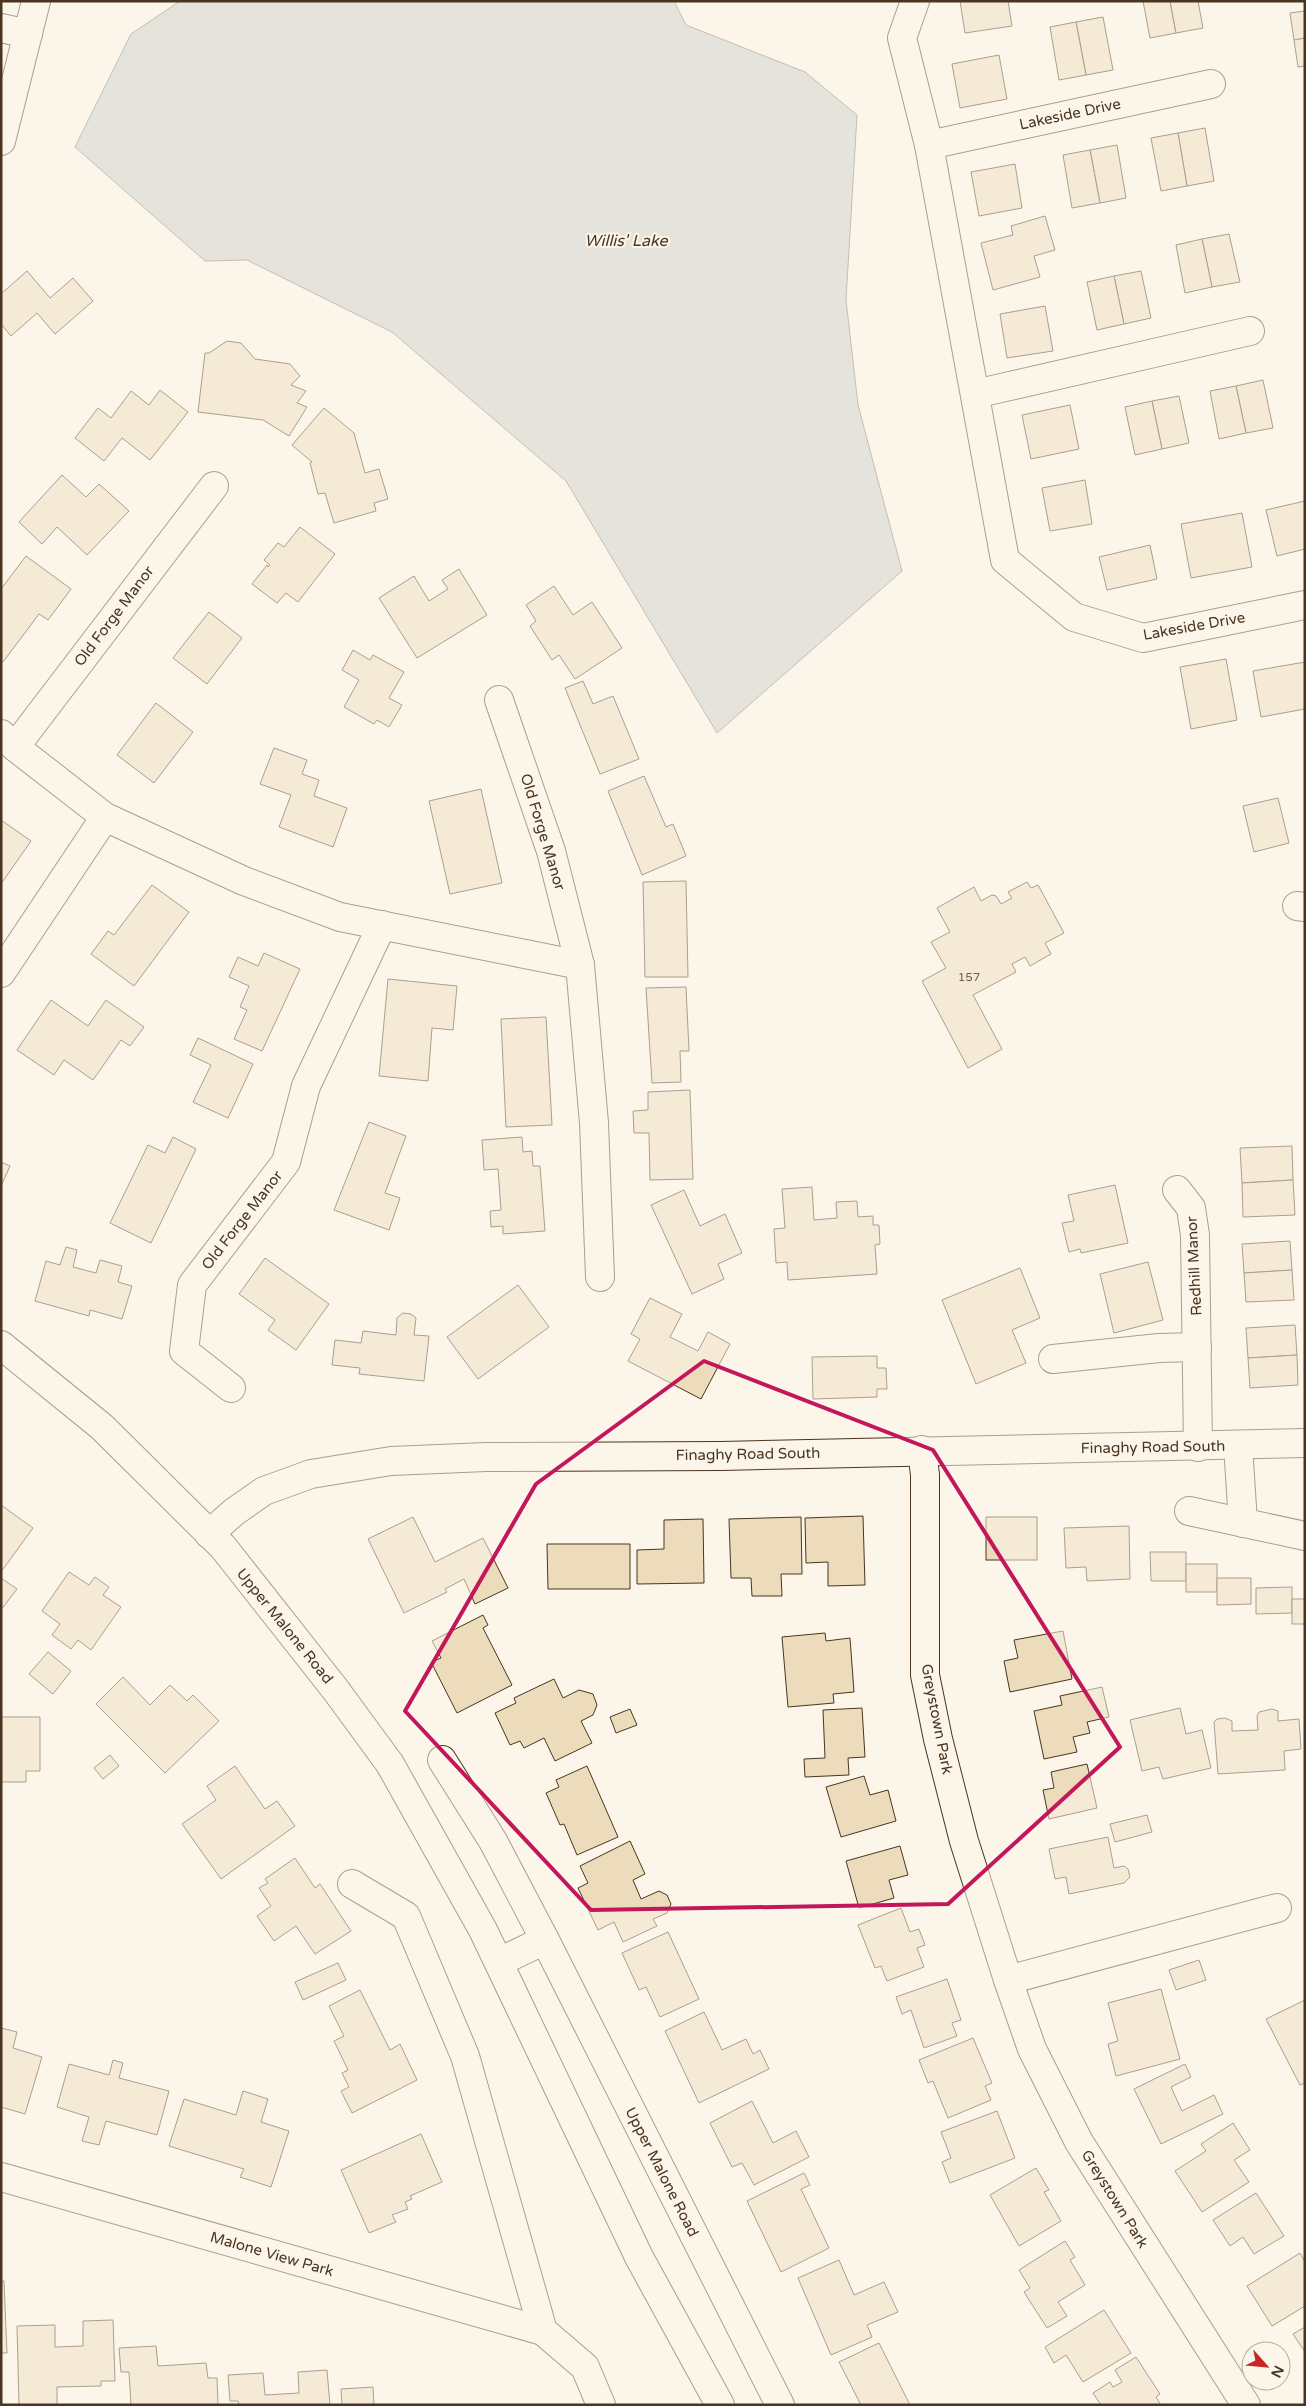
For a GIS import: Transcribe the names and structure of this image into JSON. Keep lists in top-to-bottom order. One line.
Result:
{"streets":{"street":["Lakeside Drive","Old Forge Manor","Redhill Manor","Finaghy Road South","Upper Malone Road","Greystown Park","Malone View Park"]},"crossings":[["Redhill Manor","Finaghy Road South"],["Finaghy Road South","Upper Malone Road"],["Finaghy Road South","Greystown Park"]],"water":["Willis' Lake"],"house_numbers":["157"],"north":"bottom right"}
